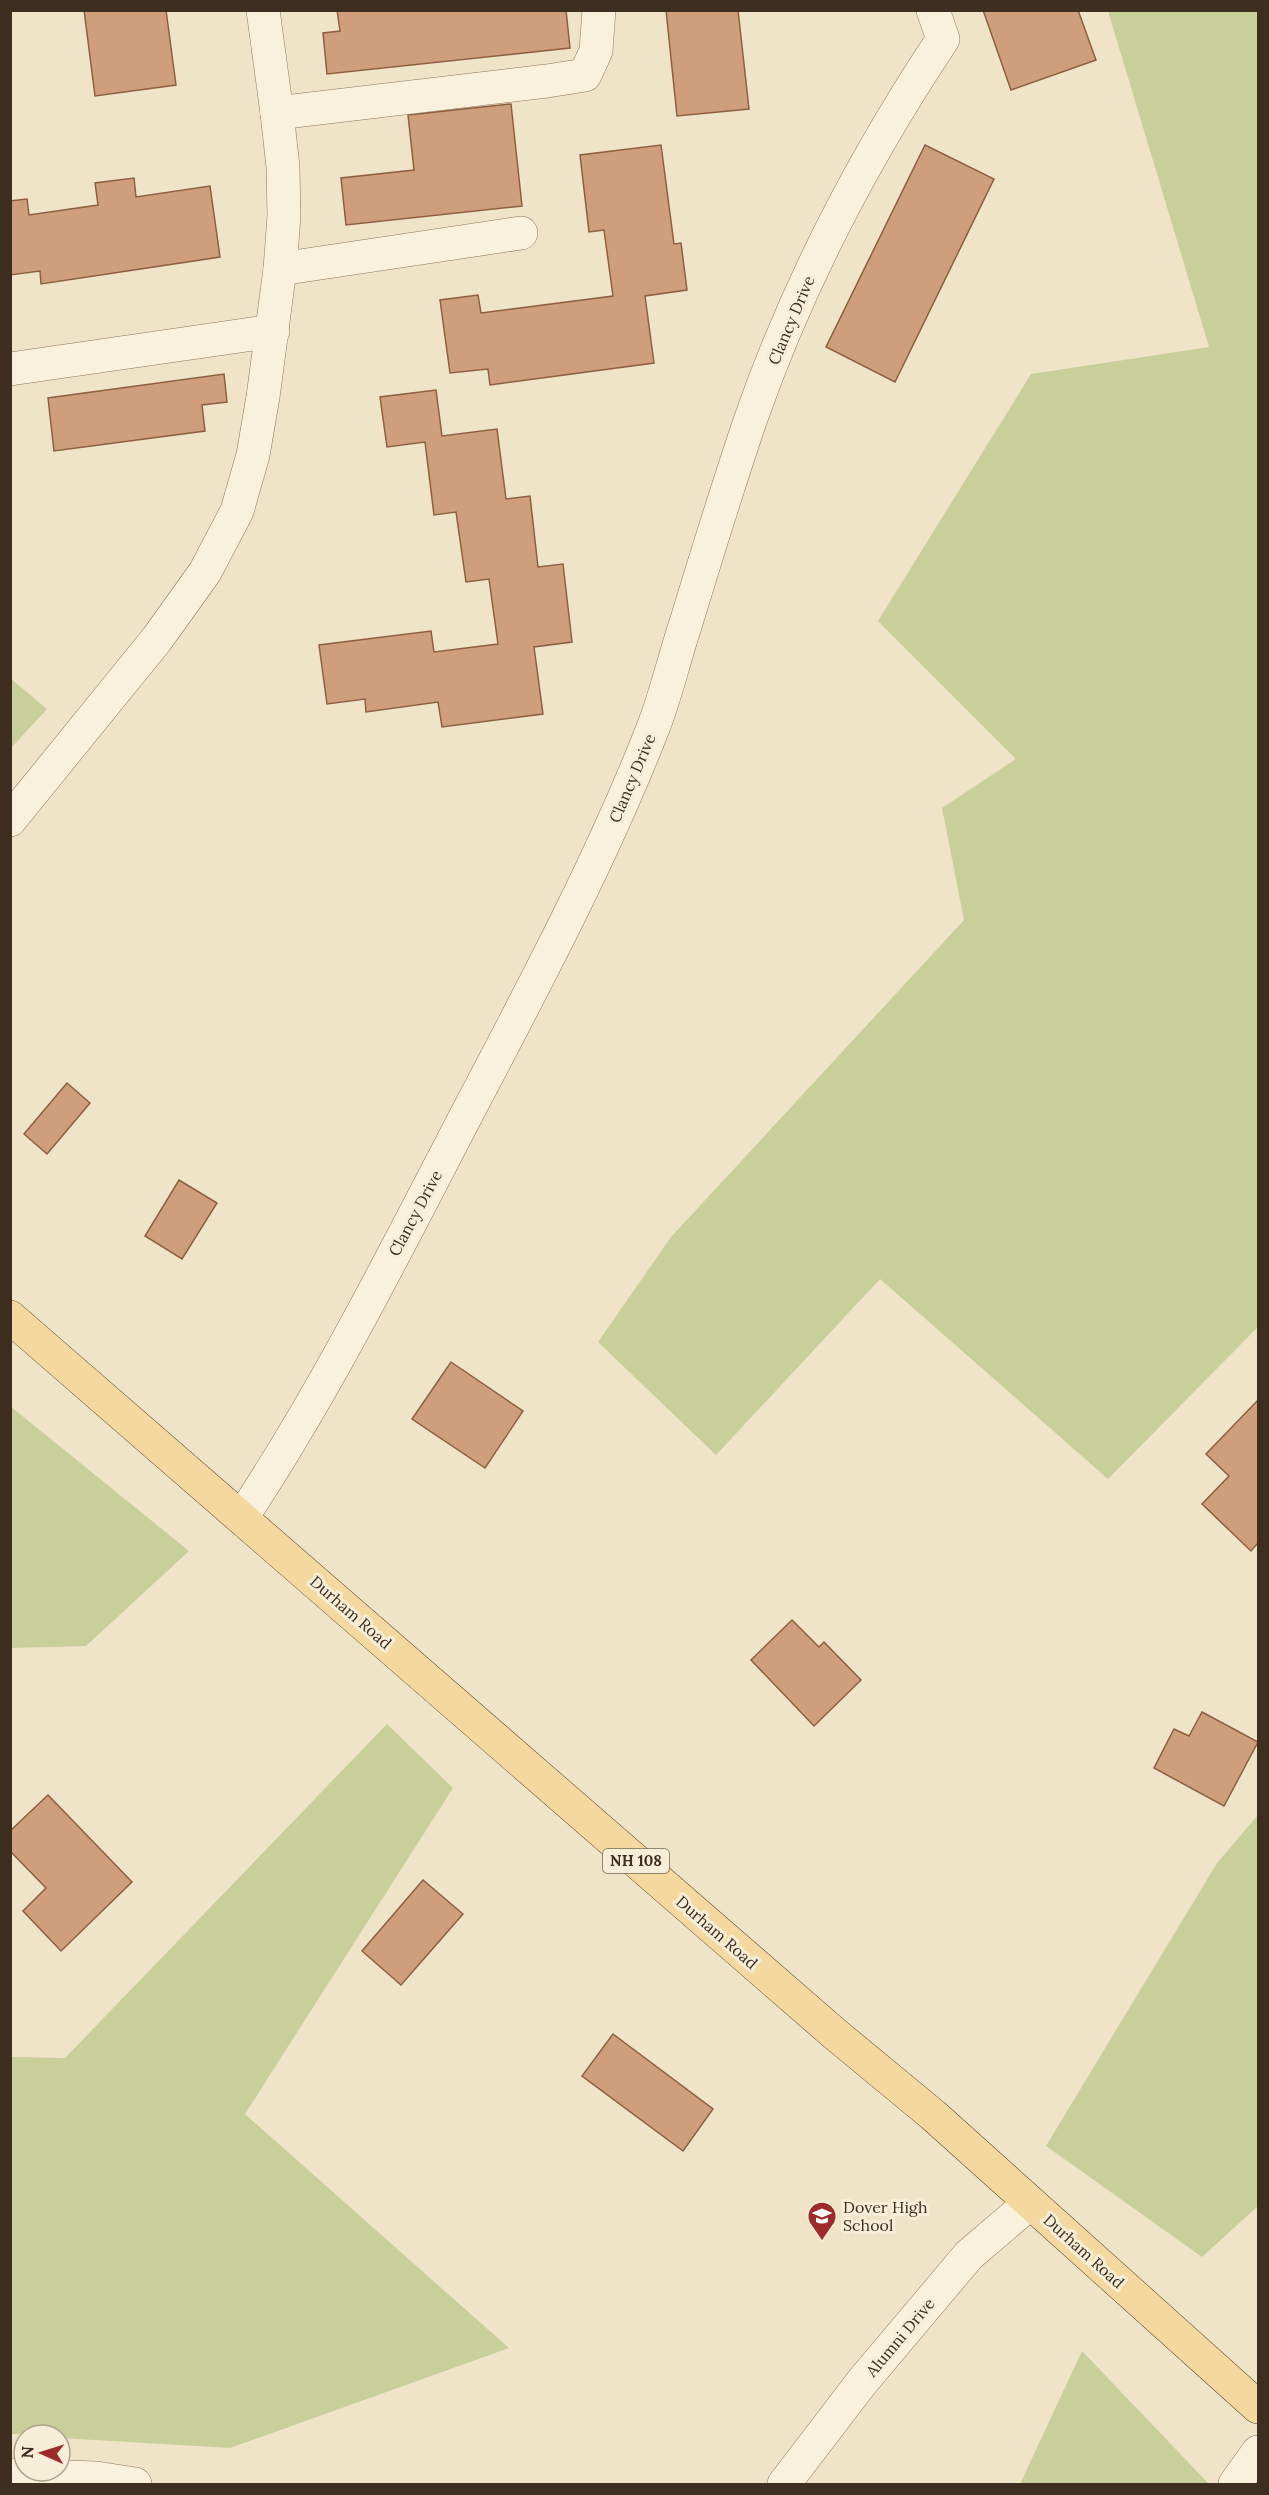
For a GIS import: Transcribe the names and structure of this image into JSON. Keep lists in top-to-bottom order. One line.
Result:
{"streets":{"main road":["Durham Road","NH 108"],"street":["Clancy Drive","Alumni Drive"]},"crossings":[["Clancy Drive","Durham Road"],["Durham Road","Alumni Drive"]],"places":{"school or university":["Dover High School"]},"north":"left"}
